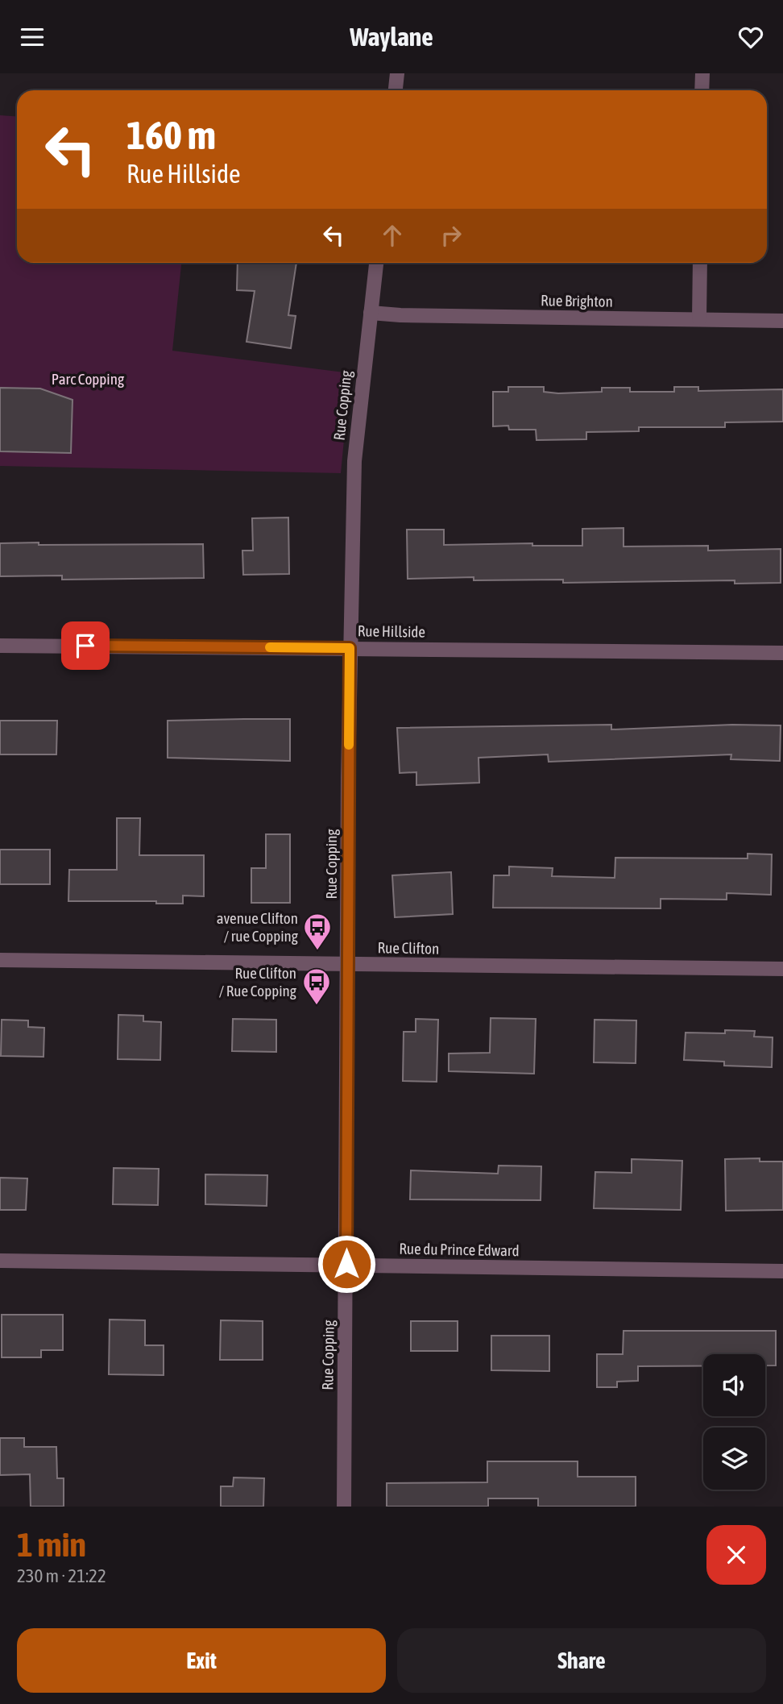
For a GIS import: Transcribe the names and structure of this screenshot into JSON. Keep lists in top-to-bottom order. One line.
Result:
{"streets":{"street":["Rue Brighton","Rue Copping","Rue Hillside","Rue Clifton","Rue du Prince Edward"]},"crossings":[["Rue Brighton","Rue Copping"],["Rue Copping","Rue Hillside"],["Rue Copping","Rue Clifton"],["Rue Copping","Rue du Prince Edward"]],"parks":["Parc Copping"],"places":{"bus stop":["avenue Clifton / rue Copping","Rue Clifton / Rue Copping"]},"page":{"header":"Waylane","turn":["160 m","Rue Hillside"],"heading":["1 min","230 m · 21:22"],"buttons":["Exit","Share"]}}
